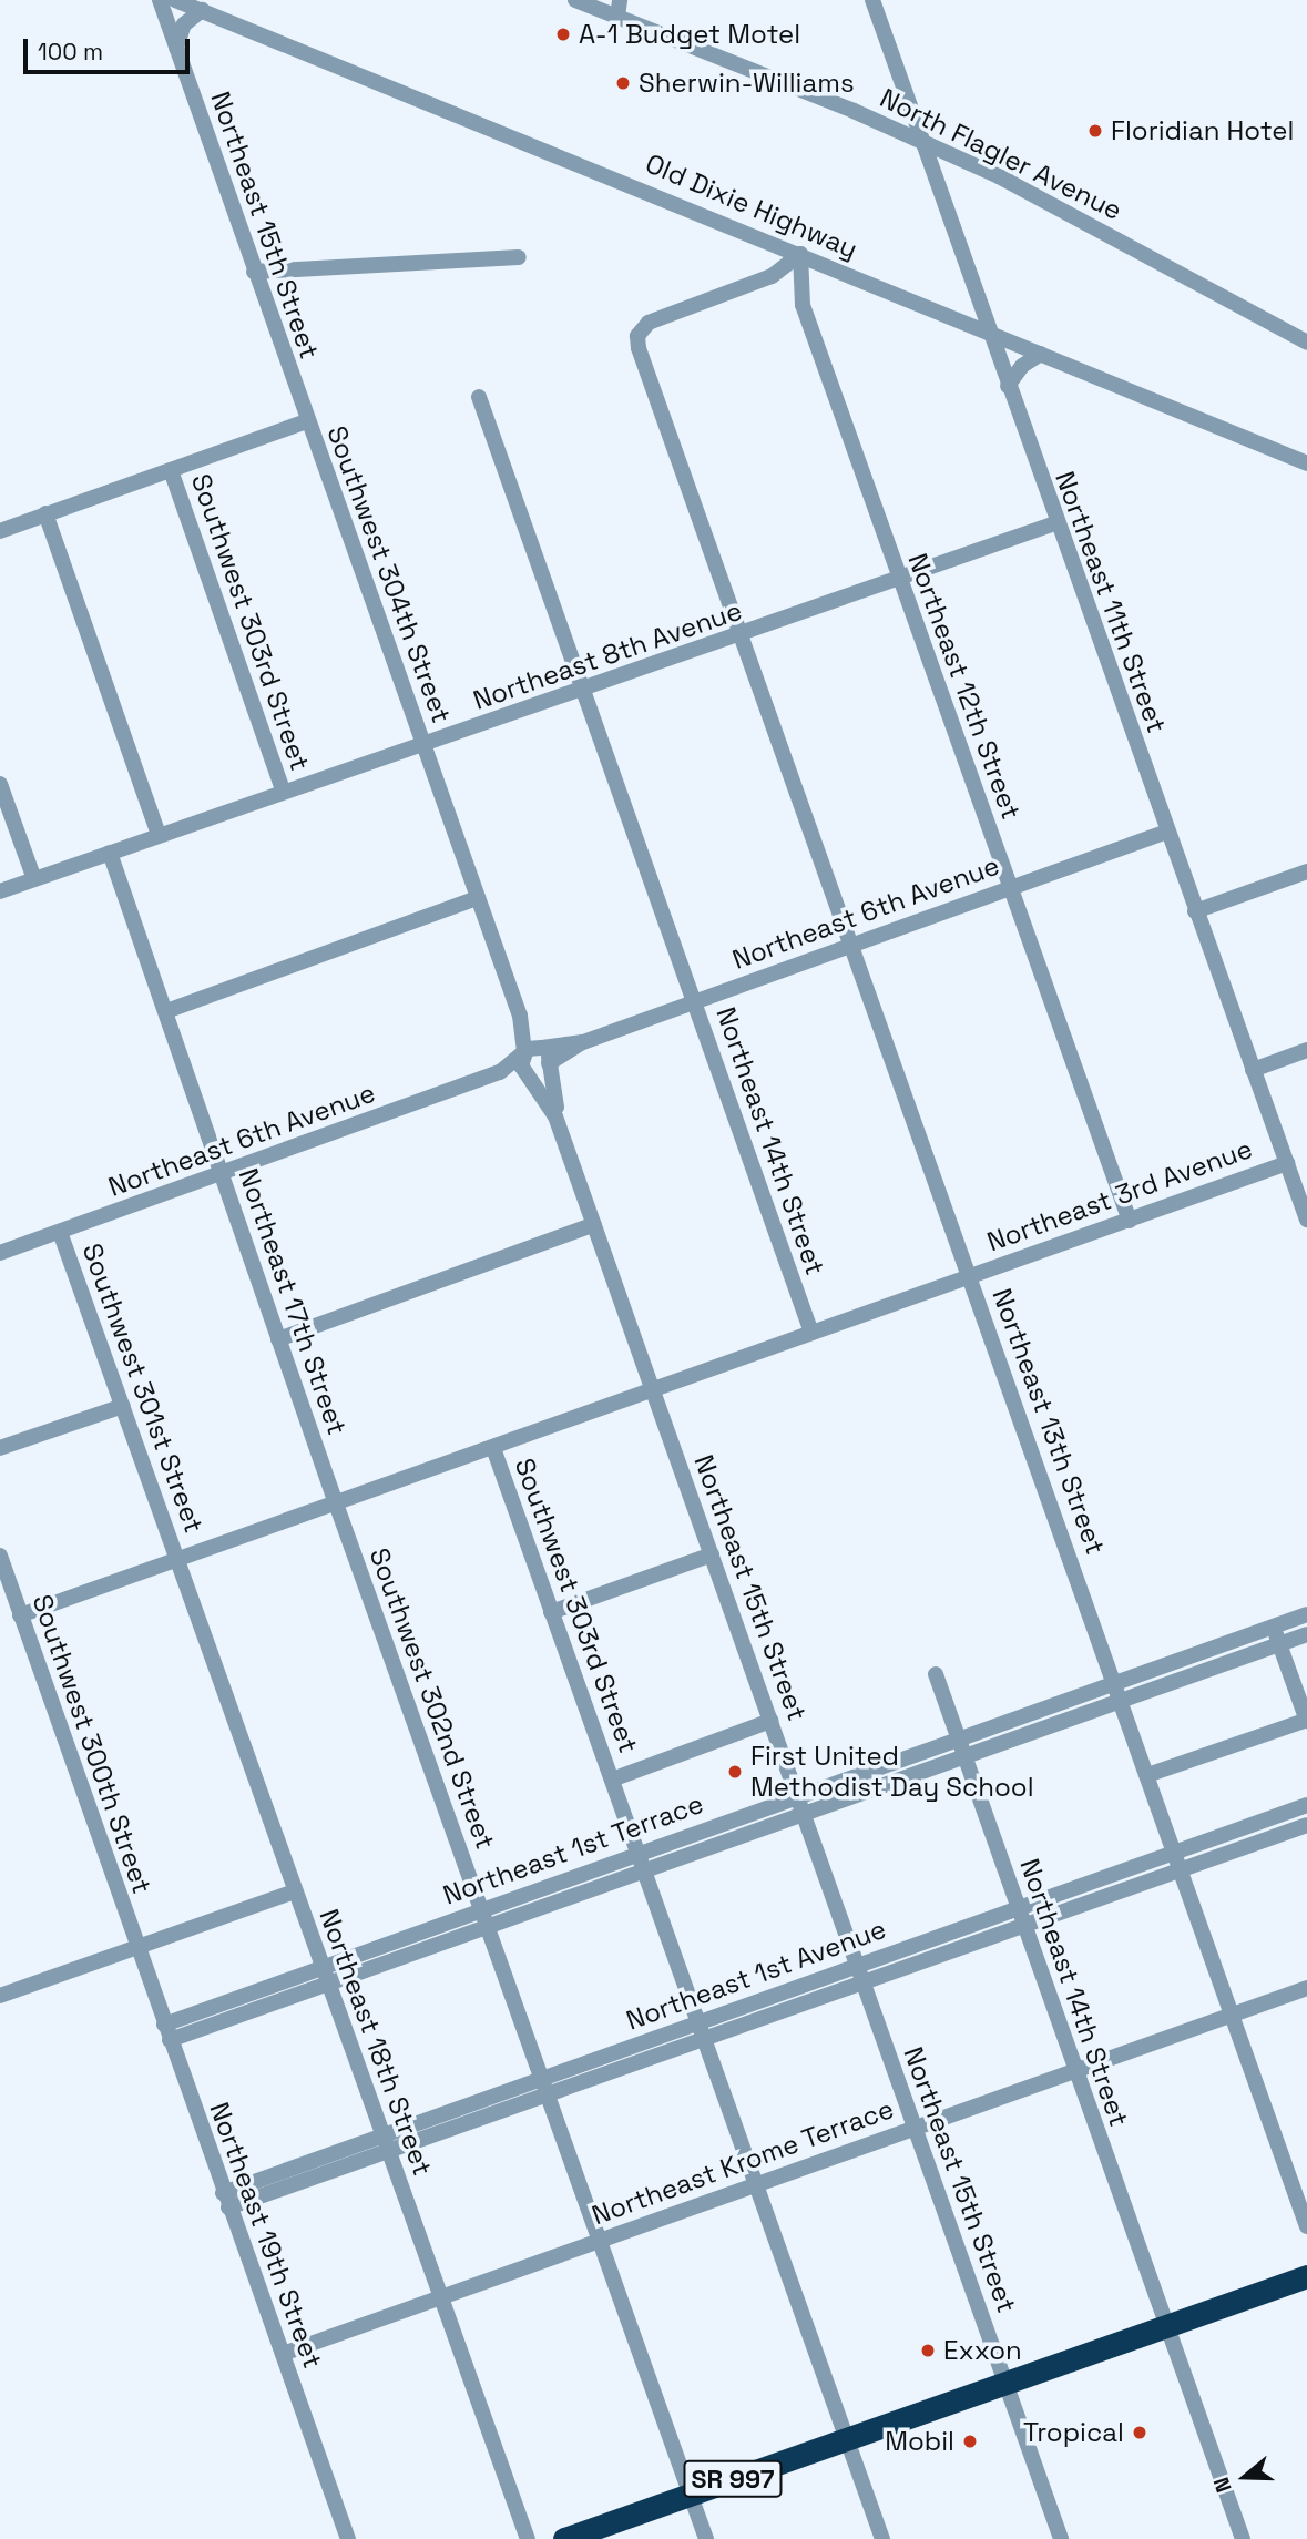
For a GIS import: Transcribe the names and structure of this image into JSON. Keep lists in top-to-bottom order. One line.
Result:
{"streets":{"highway":["SR 997"],"street":["North Flagler Avenue","Old Dixie Highway","Northeast 15th Street","Southwest 304th Street","Northeast 11th Street","Southwest 303rd Street","Northeast 8th Avenue","Northeast 12th Street","Northeast 6th Avenue","Northeast 14th Street","Northeast 3rd Avenue","Northeast 17th Street","Southwest 301st Street","Northeast 13th Street","Southwest 302nd Street","Southwest 300th Street","Northeast 1st Terrace","Northeast 1st Avenue","Northeast 18th Street","Northeast Krome Terrace","Northeast 19th Street"]},"crossings":[["North Flagler Avenue","Northeast 11th Street"],["Old Dixie Highway","Northeast 11th Street"],["Old Dixie Highway","Northeast 12th Street"],["Old Dixie Highway","Northeast 13th Street"],["Northeast 15th Street","Southwest 304th Street"],["Northeast 15th Street","Northeast 6th Avenue"],["Northeast 15th Street","Northeast 3rd Avenue"],["Northeast 15th Street","Northeast 1st Terrace"],["Northeast 15th Street","Northeast 1st Avenue"],["Northeast 15th Street","Northeast Krome Terrace"],["Northeast 15th Street","SR 997"],["Southwest 304th Street","Northeast 8th Avenue"],["Northeast 11th Street","Northeast 8th Avenue"],["Northeast 11th Street","Northeast 6th Avenue"],["Northeast 11th Street","Northeast 3rd Avenue"],["Southwest 303rd Street","Northeast 8th Avenue"],["Southwest 303rd Street","Northeast 3rd Avenue"],["Southwest 303rd Street","Northeast 1st Terrace"],["Southwest 303rd Street","Northeast 1st Avenue"],["Southwest 303rd Street","Northeast Krome Terrace"],["Southwest 303rd Street","SR 997"],["Northeast 8th Avenue","Northeast 12th Street"],["Northeast 8th Avenue","Northeast 14th Street"],["Northeast 8th Avenue","Northeast 17th Street"],["Northeast 8th Avenue","Northeast 13th Street"],["Northeast 12th Street","Northeast 6th Avenue"],["Northeast 12th Street","Northeast 3rd Avenue"],["Northeast 12th Street","Northeast 13th Street"],["Northeast 6th Avenue","Northeast 14th Street"],["Northeast 6th Avenue","Northeast 17th Street"],["Northeast 6th Avenue","Southwest 301st Street"],["Northeast 6th Avenue","Northeast 13th Street"],["Northeast 14th Street","Northeast 3rd Avenue"],["Northeast 14th Street","Northeast 1st Terrace"],["Northeast 14th Street","Northeast 1st Avenue"],["Northeast 14th Street","Northeast Krome Terrace"],["Northeast 14th Street","SR 997"],["Northeast 3rd Avenue","Northeast 17th Street"],["Northeast 3rd Avenue","Northeast 13th Street"],["Northeast 3rd Avenue","Southwest 302nd Street"],["Northeast 17th Street","Southwest 302nd Street"],["Southwest 301st Street","Northeast 18th Street"],["Northeast 13th Street","Northeast 1st Terrace"],["Northeast 13th Street","Northeast 1st Avenue"],["Northeast 13th Street","Northeast Krome Terrace"],["Southwest 302nd Street","Northeast 1st Terrace"],["Southwest 300th Street","Northeast 19th Street"],["Northeast 1st Terrace","Northeast 18th Street"],["Northeast 1st Terrace","Northeast 19th Street"],["Northeast 1st Avenue","Northeast 18th Street"],["Northeast 1st Avenue","Northeast 19th Street"],["Northeast 18th Street","Northeast Krome Terrace"],["Northeast Krome Terrace","Northeast 19th Street"]],"places":["A-1 Budget Motel","Sherwin-Williams","Floridian Hotel","First United Methodist Day School","Exxon","Tropical","Mobil"],"scale_bar":"100 m","north":"left"}
